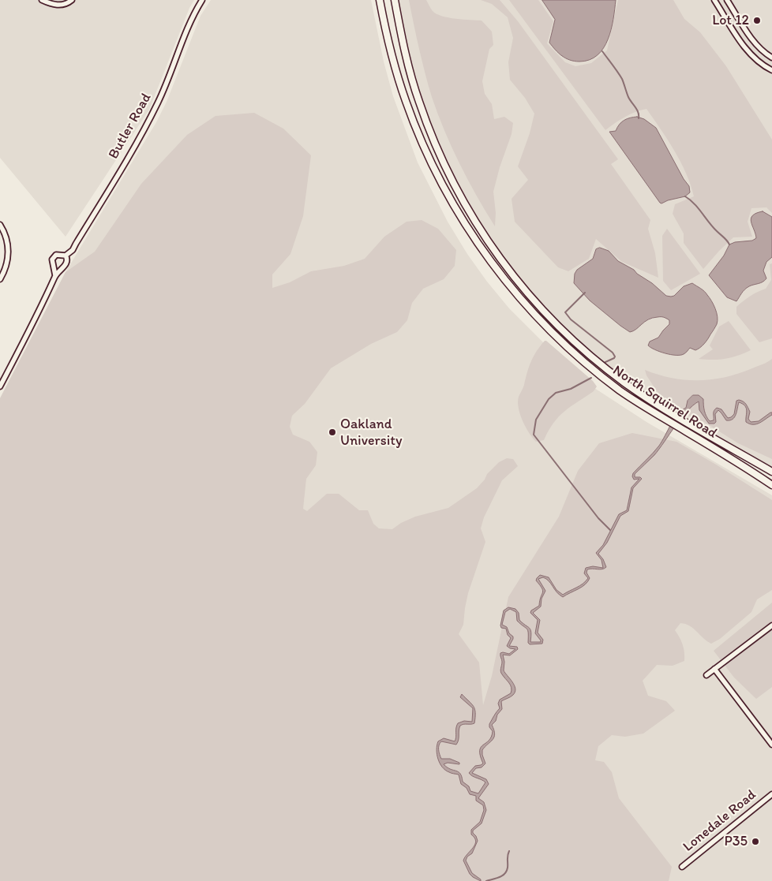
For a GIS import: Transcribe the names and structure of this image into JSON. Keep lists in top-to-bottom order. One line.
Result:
{"streets":{"main road":["North Squirrel Road"],"street":["Butler Road","Lonedale Road"]},"places":["Lot 12","Oakland University","P35"]}
